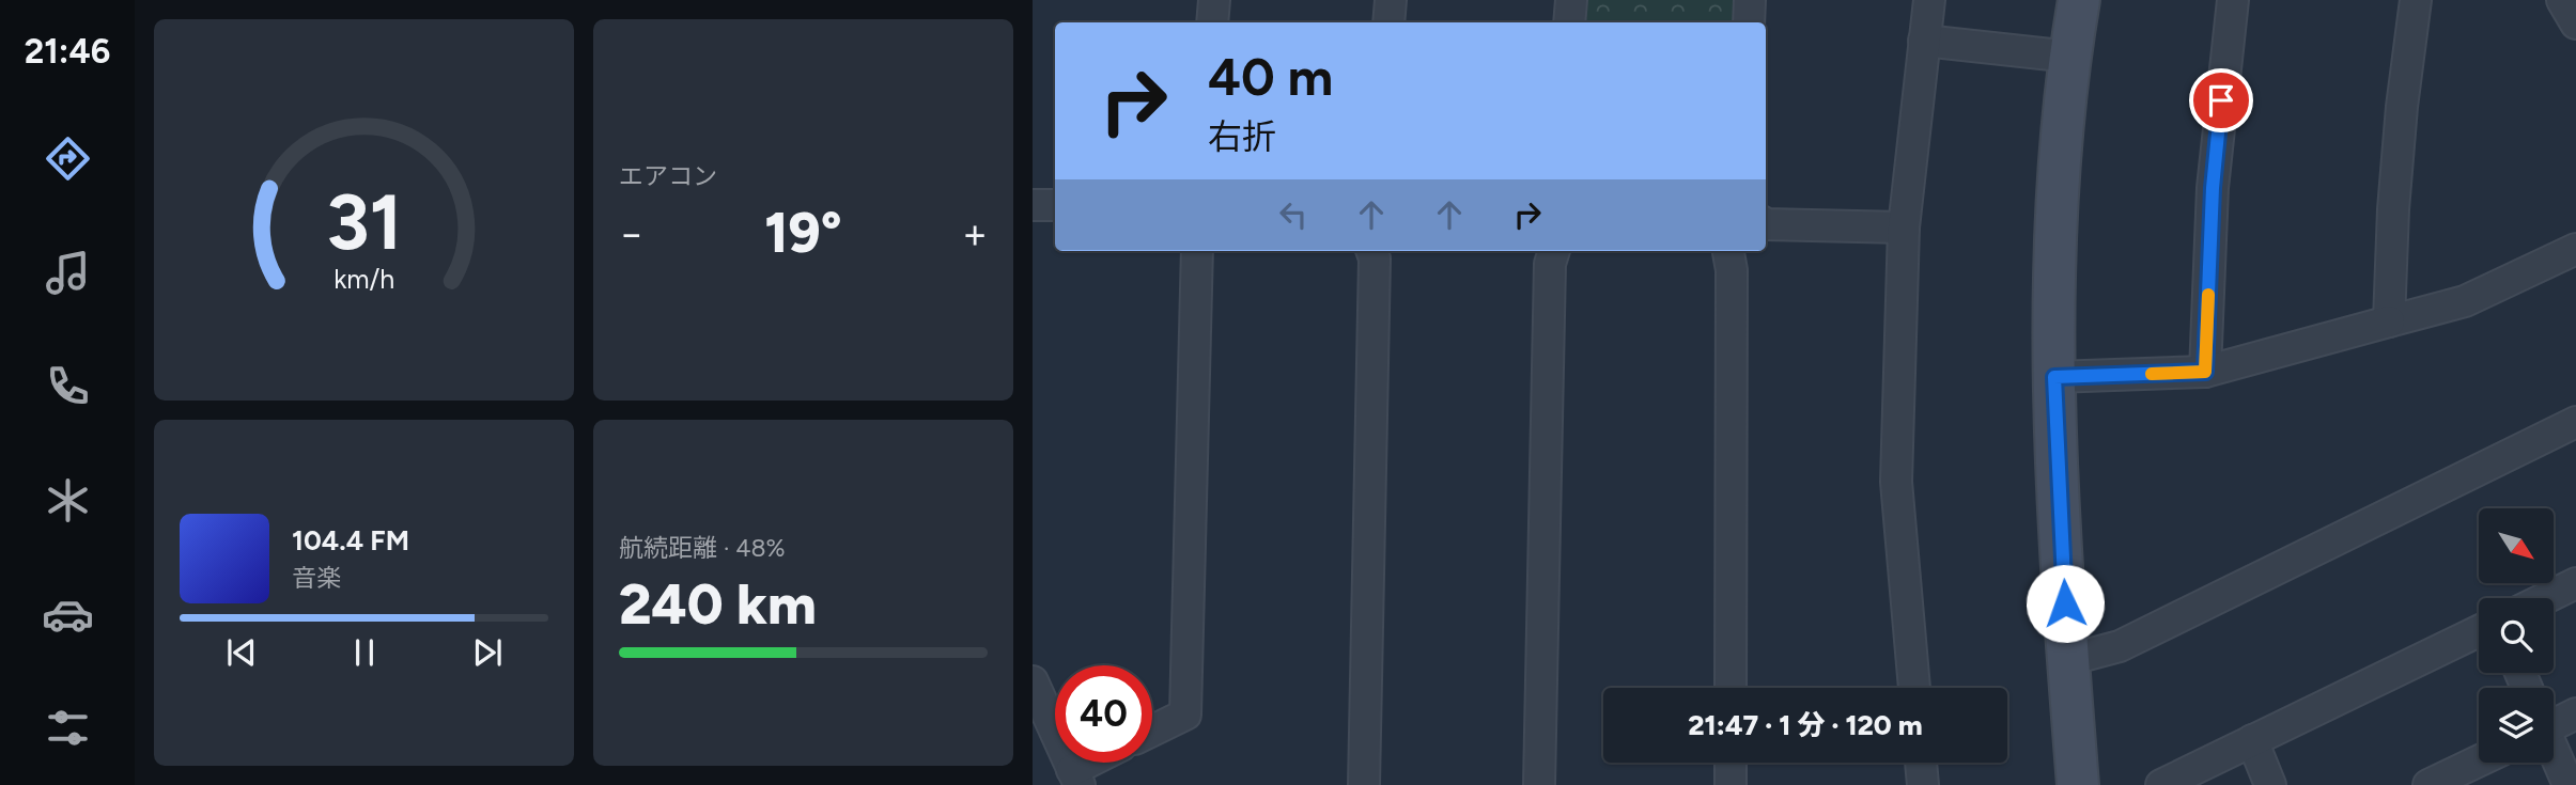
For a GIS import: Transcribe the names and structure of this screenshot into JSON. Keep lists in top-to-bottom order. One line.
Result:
{"north":"bottom right","page":{"tabs":"21:46","tile":["エアコン",["航続距離 · 48%","240 km"]],"turn":["40 m","右折"],"heat":["−","19°","+"],"song":["104.4 FM","音楽"],"limit":"40","trip":"21:47 · 1 分 · 120 m","gauge":["31","km/h"]}}
